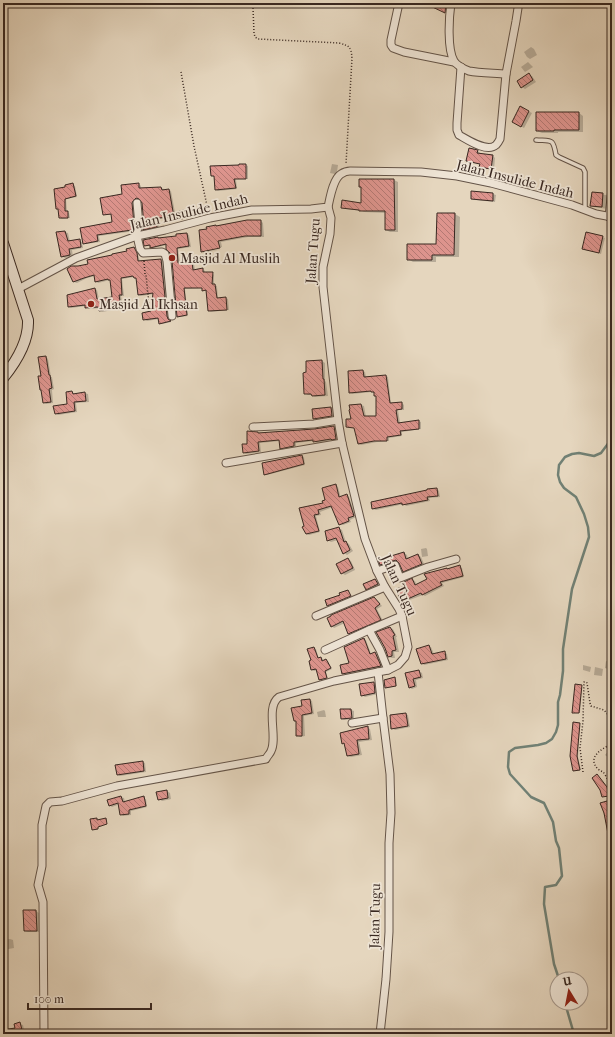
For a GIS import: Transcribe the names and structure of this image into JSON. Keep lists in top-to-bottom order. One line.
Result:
{"streets":{"street":["Jalan Insulide Indah","Jalan Tugu"]},"crossings":[["Jalan Insulide Indah","Jalan Tugu"]],"places":["Masjid Al Muslih","Masjid Al Ikhsan"],"scale_bar":"100 m","north":"top"}
